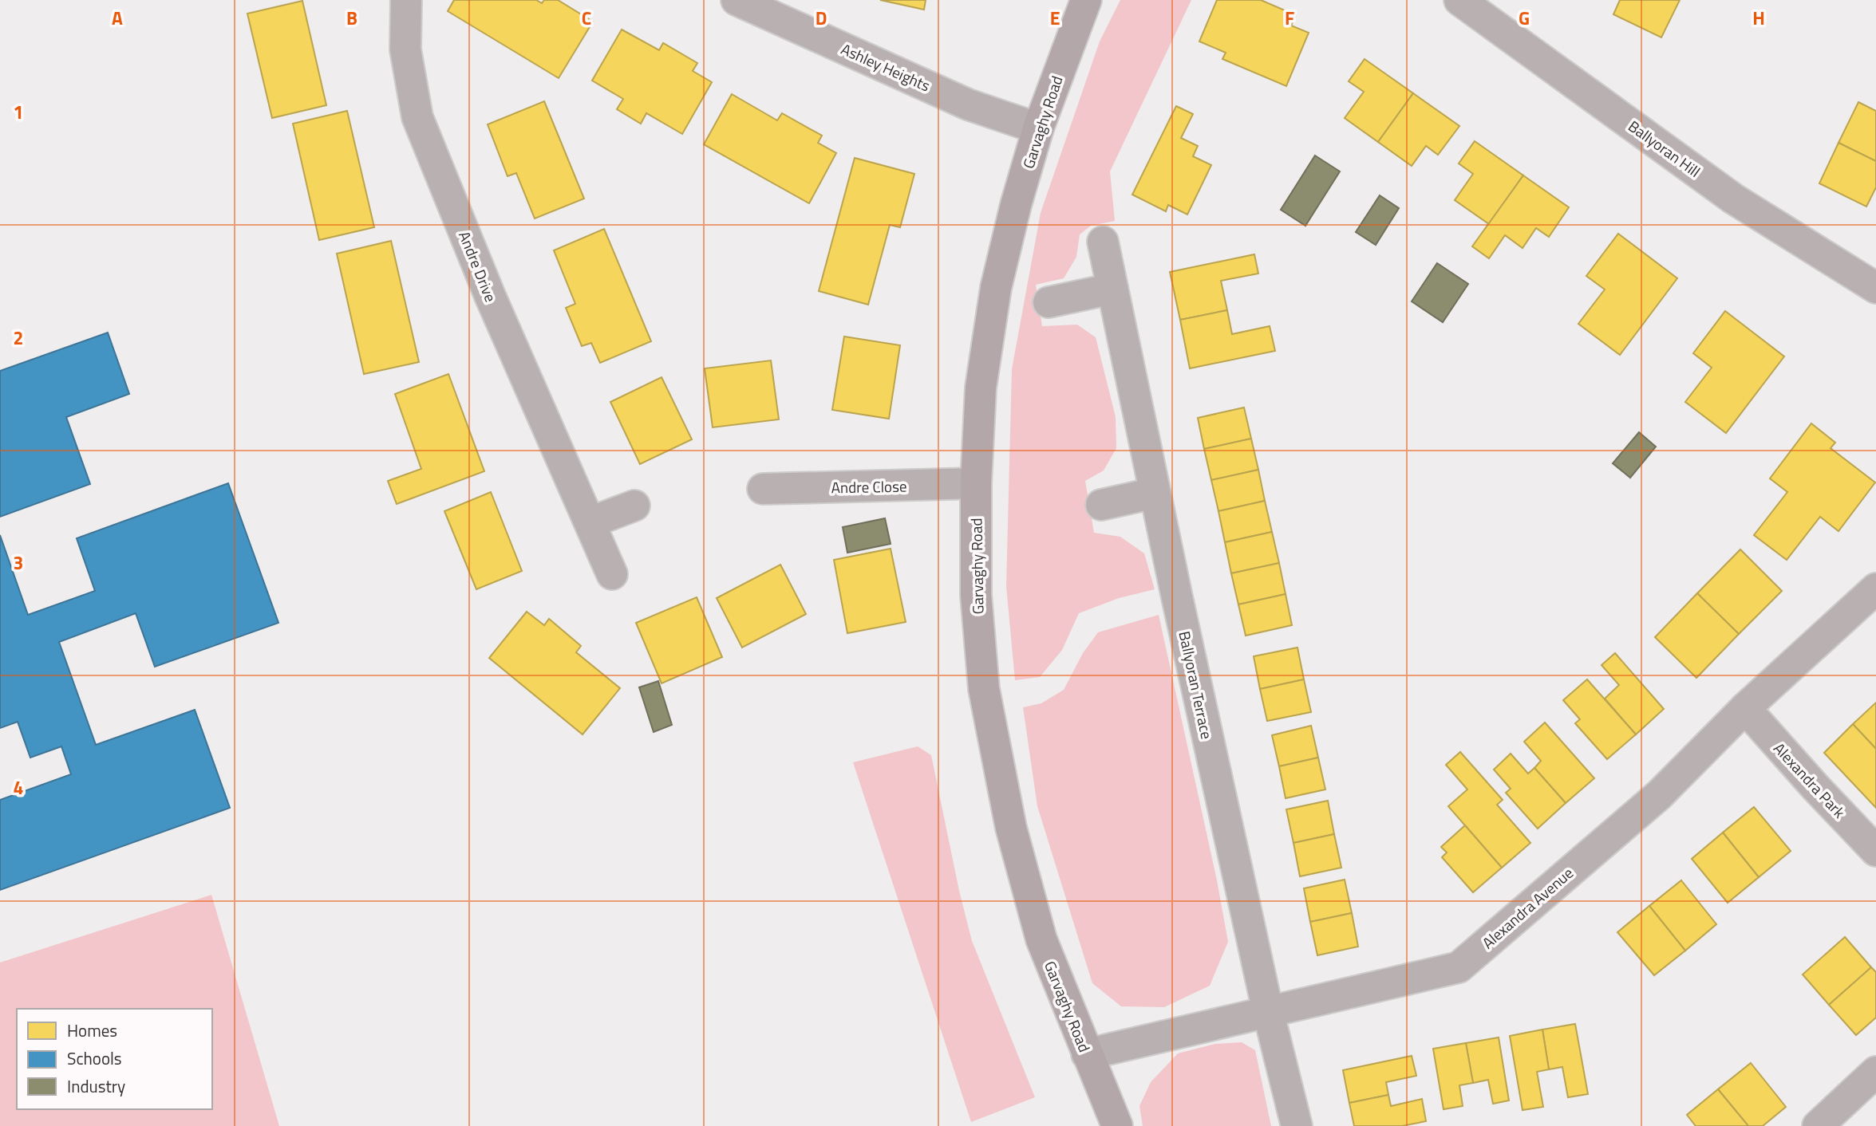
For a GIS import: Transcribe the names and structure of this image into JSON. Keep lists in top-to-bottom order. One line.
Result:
{"streets":{"main road":["Garvaghy Road"],"street":["Ashley Heights","Ballyoran Hill","Andre Drive","Andre Close","Ballyoran Terrace","Alexandra Park","Alexandra Avenue"]},"crossings":[["Ashley Heights","Garvaghy Road"],["Garvaghy Road","Andre Close"],["Garvaghy Road","Alexandra Avenue"],["Ballyoran Terrace","Alexandra Avenue"],["Alexandra Park","Alexandra Avenue"]],"legend":["Homes","Schools","Industry"],"grid":{"columns":["A","B","C","D","E","F","G","H"],"rows":["1","2","3","4"]}}
